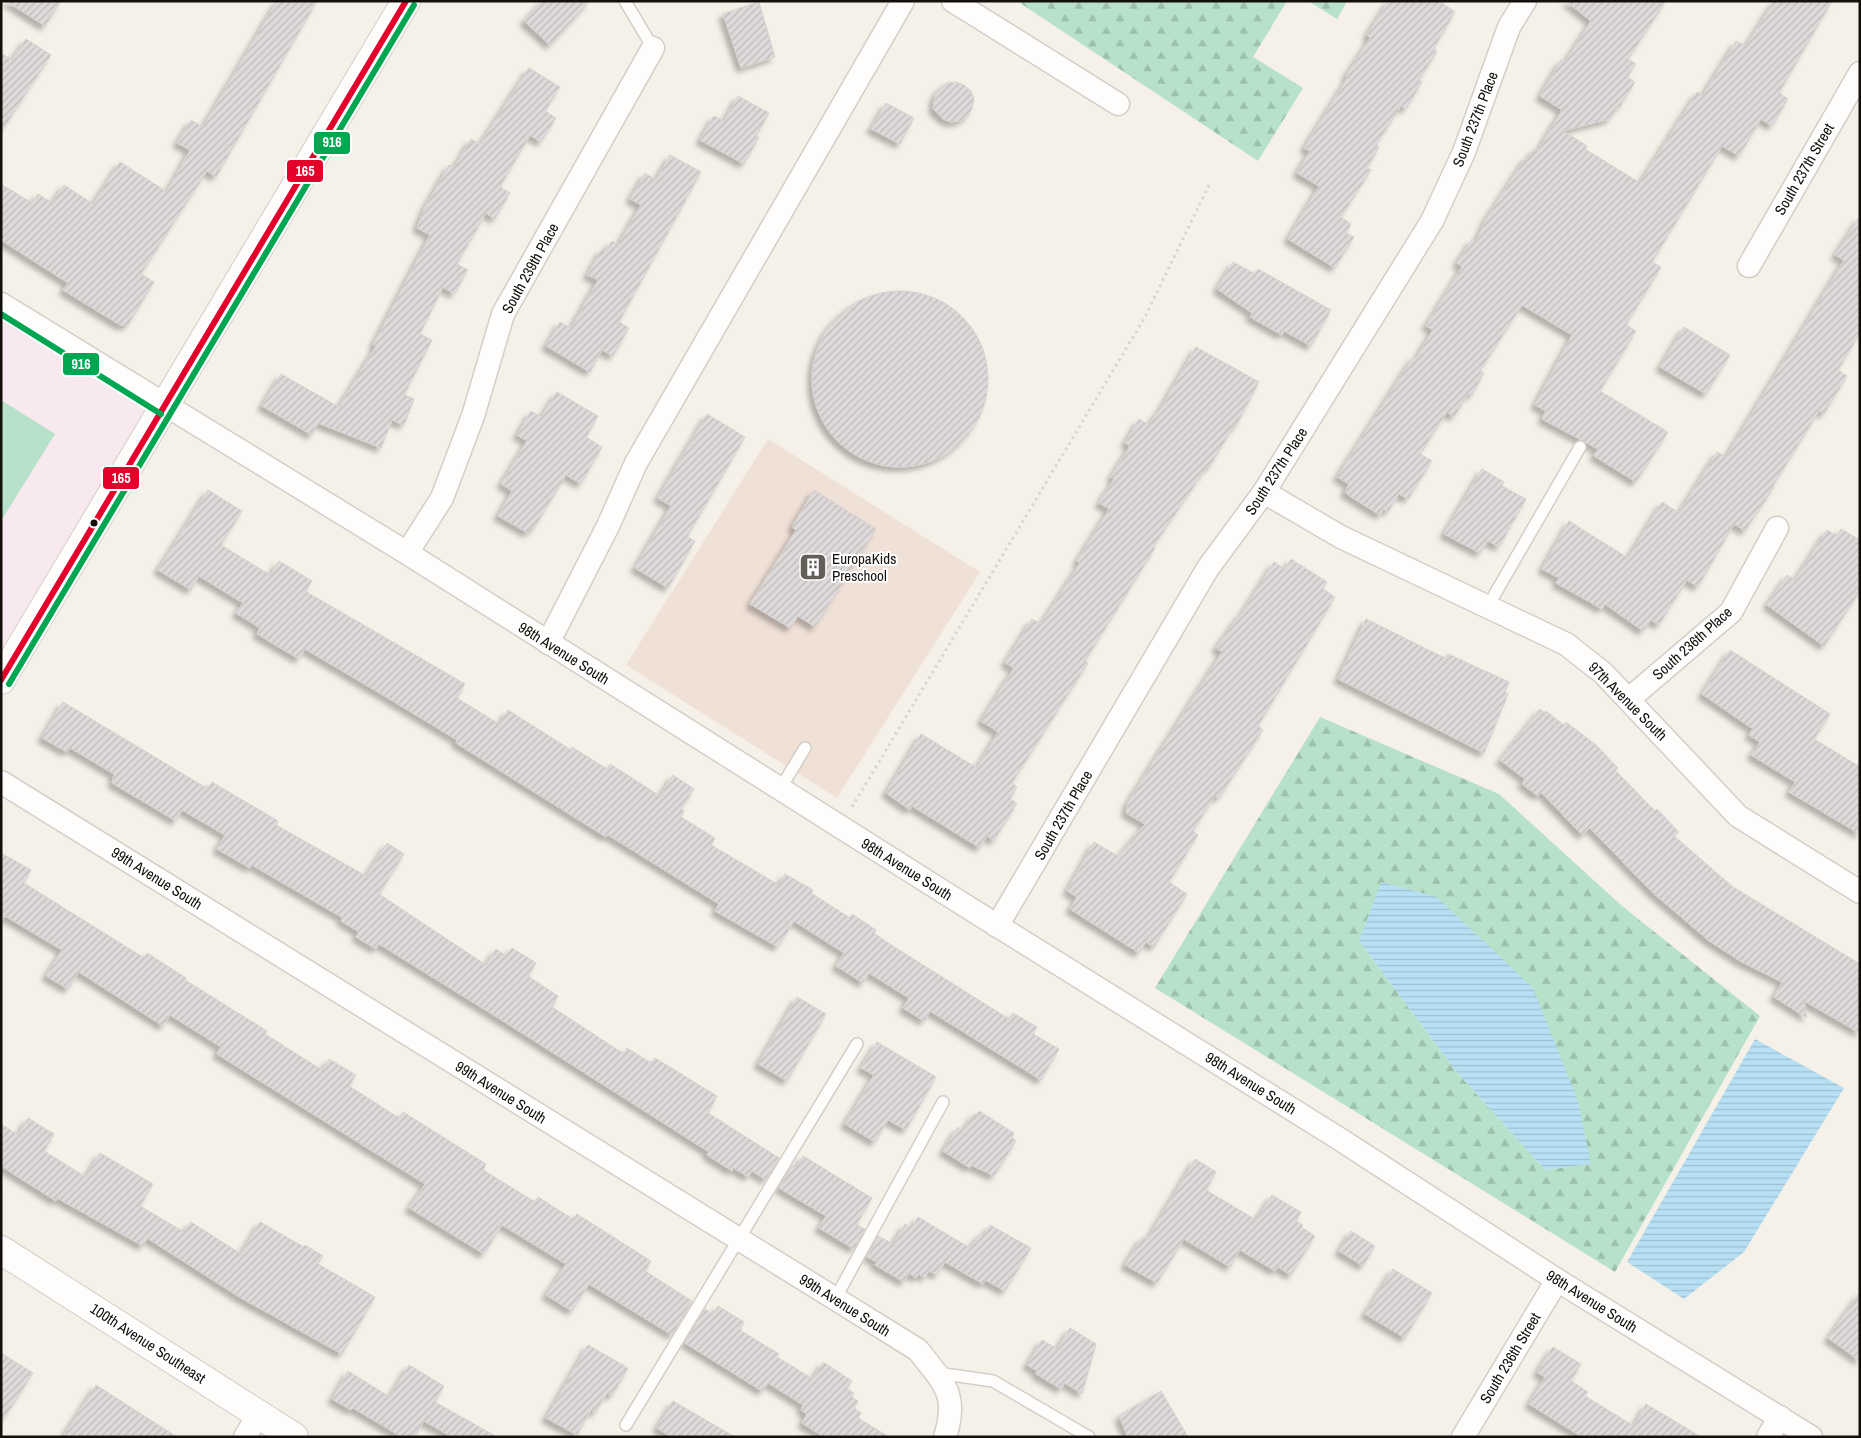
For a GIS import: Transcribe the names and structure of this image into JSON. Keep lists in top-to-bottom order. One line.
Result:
{"streets":{"main road":["100th Avenue Southeast"],"street":["South 237th Place","South 237th Street","South 239th Place","South 236th Place","98th Avenue South","97th Avenue South","99th Avenue South","South 236th Street"]},"crossings":[["South 237th Place","98th Avenue South"],["South 237th Place","97th Avenue South"],["South 239th Place","98th Avenue South"],["South 236th Place","97th Avenue South"],["98th Avenue South","South 236th Street"]],"places":{"building":["EuropaKids Preschool"]},"lines":["transit line 165","transit line 916"]}
